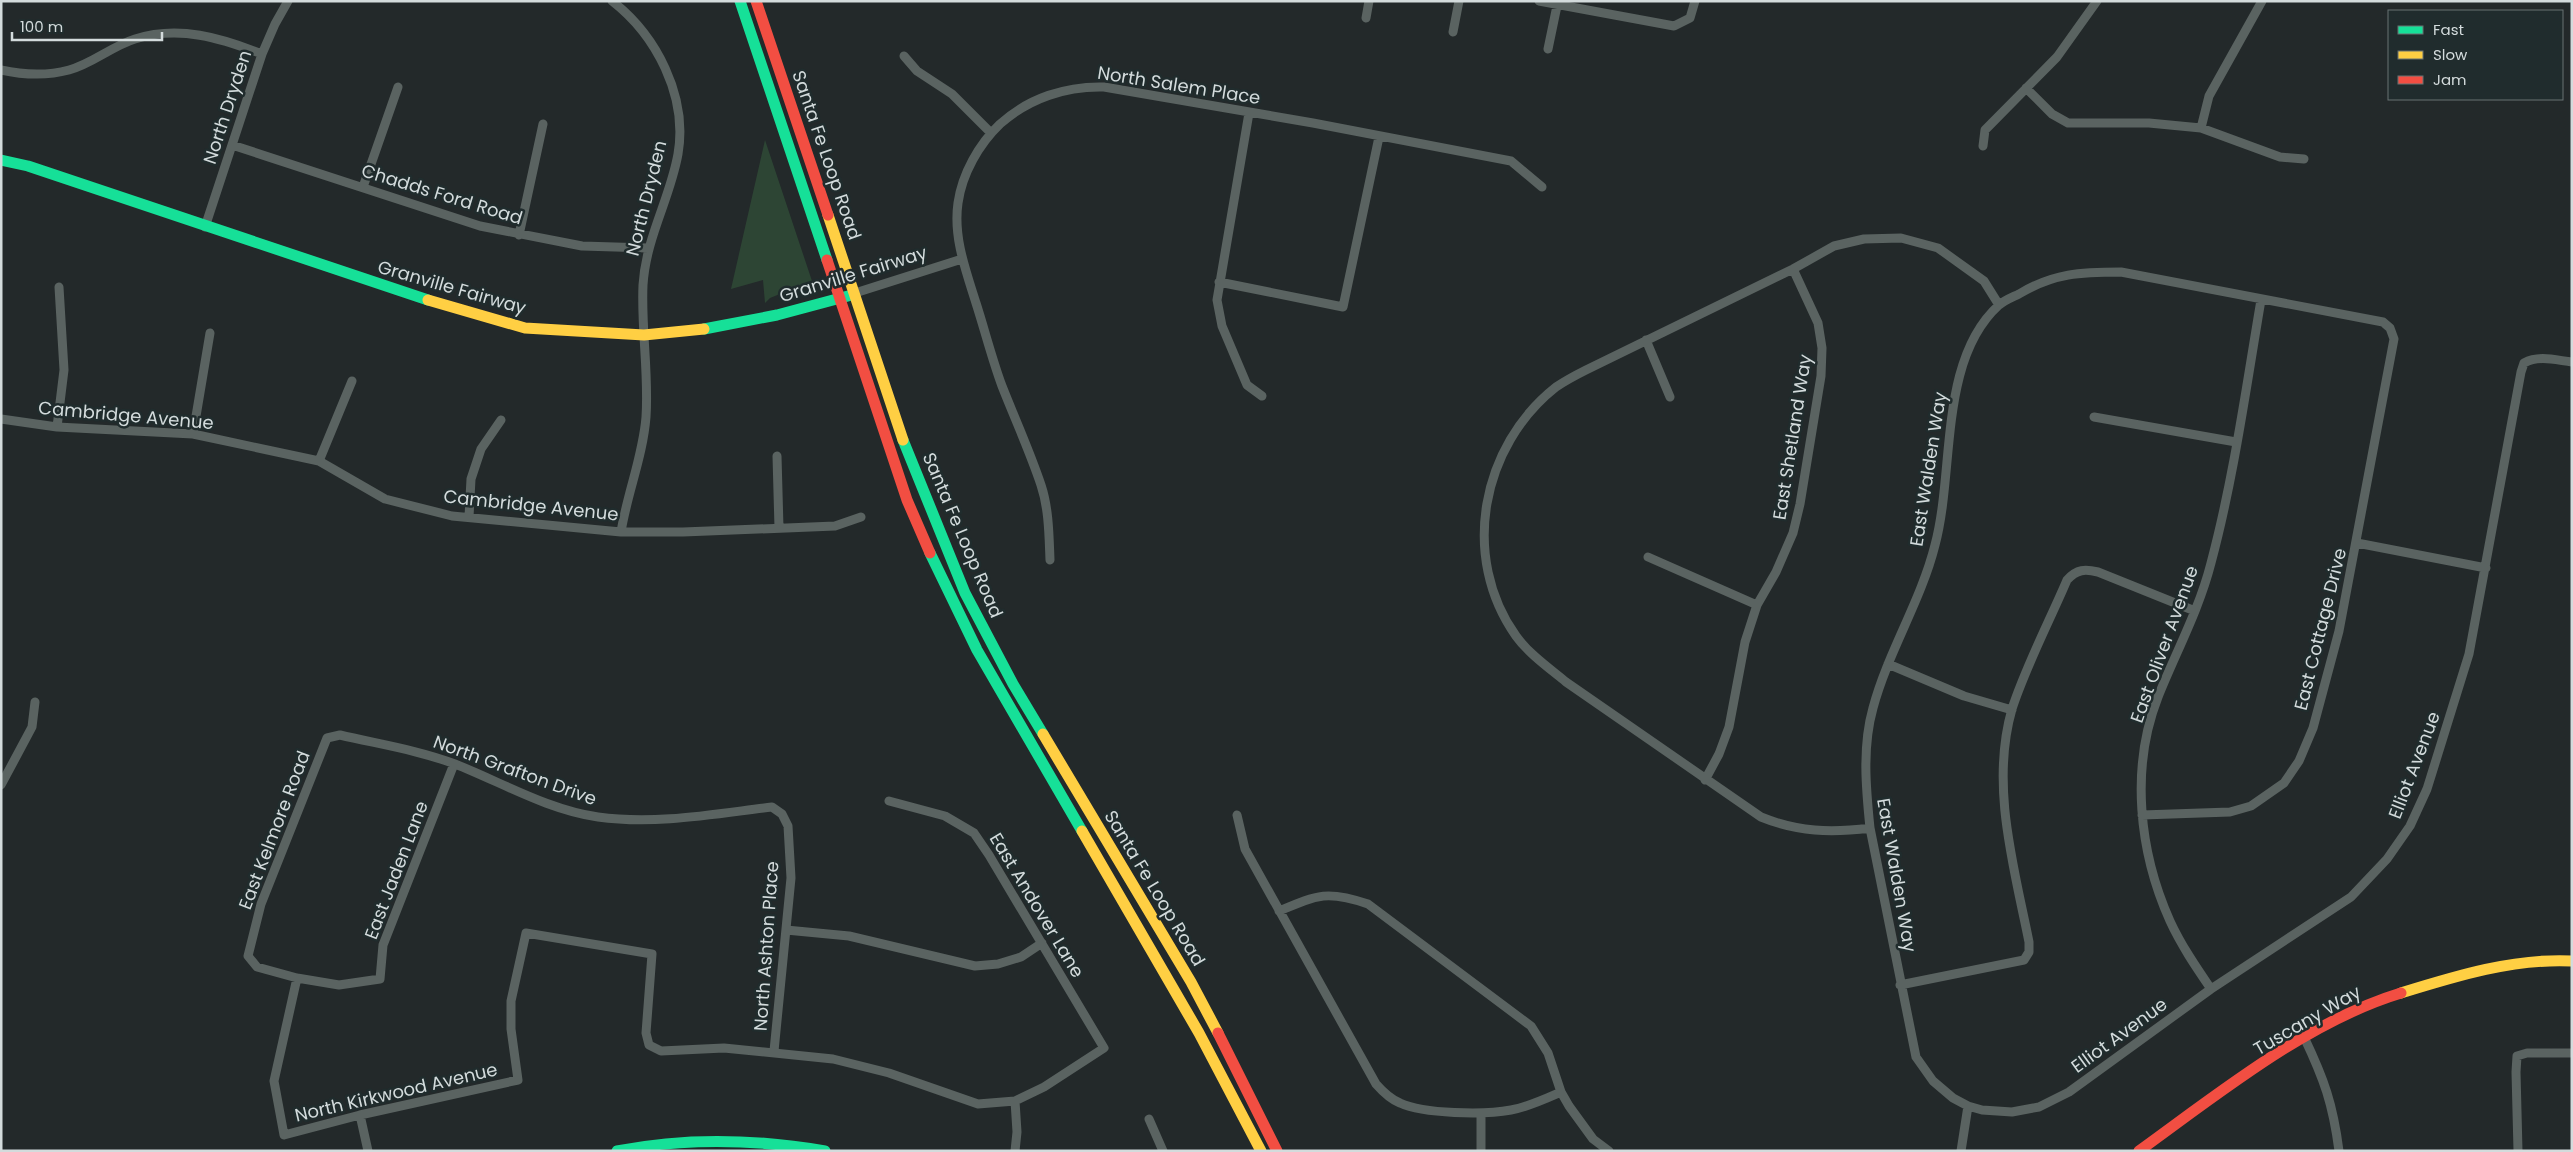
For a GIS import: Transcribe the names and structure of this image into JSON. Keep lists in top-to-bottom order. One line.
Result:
{"streets":{"main road":["Santa Fe Loop Road","Granville Fairway","Tuscany Way"],"street":["North Salem Place","North Dryden","Chadds Ford Road","Cambridge Avenue","East Shetland Way","East Walden Way","East Cottage Drive","East Oliver Avenue","Elliot Avenue","North Grafton Drive","East Kelmore Road","East Jaden Lane","East Andover Lane","North Ashton Place","North Kirkwood Avenue"]},"crossings":[["North Salem Place","Granville Fairway"],["North Dryden","Chadds Ford Road"],["North Dryden","Granville Fairway"],["North Dryden","Cambridge Avenue"],["Santa Fe Loop Road","Granville Fairway"],["East Walden Way","East Cottage Drive"],["East Walden Way","East Oliver Avenue"],["East Walden Way","Elliot Avenue"],["East Cottage Drive","East Oliver Avenue"],["East Oliver Avenue","Elliot Avenue"],["North Grafton Drive","East Kelmore Road"],["North Grafton Drive","East Jaden Lane"],["North Grafton Drive","North Ashton Place"],["East Kelmore Road","East Jaden Lane"],["East Jaden Lane","North Kirkwood Avenue"],["East Andover Lane","North Kirkwood Avenue"],["North Ashton Place","North Kirkwood Avenue"]],"legend":["Fast","Slow","Jam"],"scale_bar":"100 m"}
